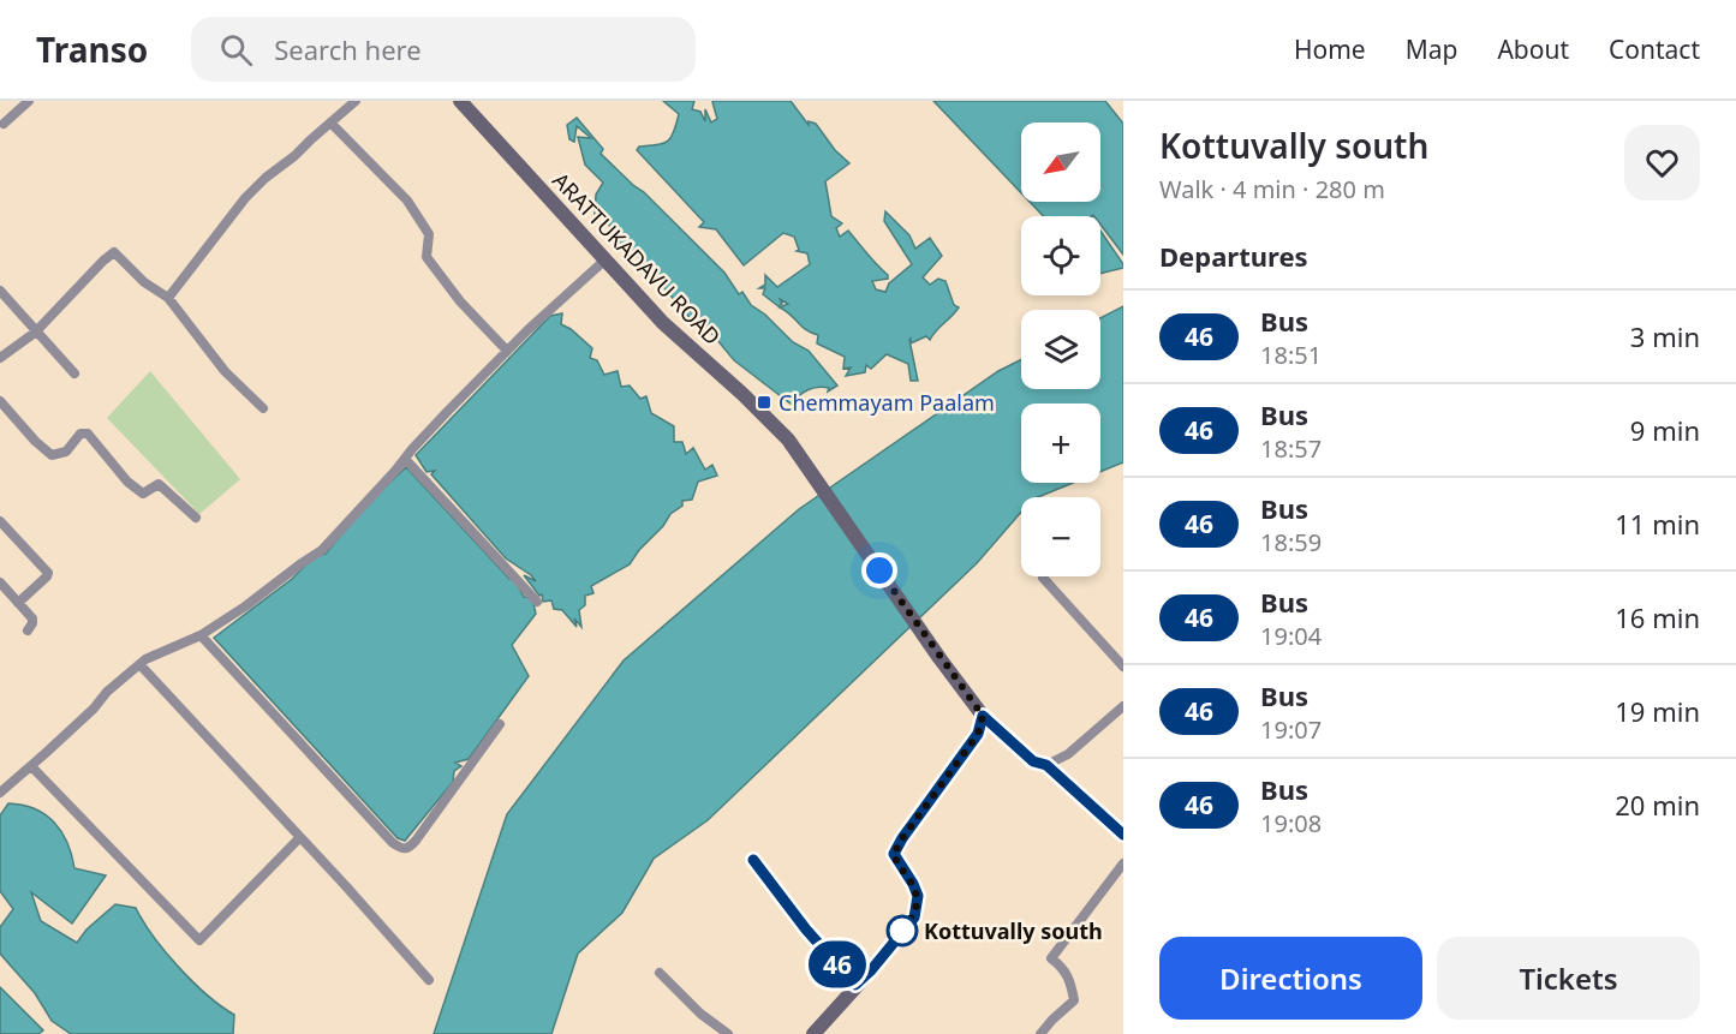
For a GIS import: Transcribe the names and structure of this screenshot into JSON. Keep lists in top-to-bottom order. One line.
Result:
{"streets":{"main road":["ARATTUKADAVU ROAD"]},"places":{"transit":["Chemmayam Paalam"],"other":["Kottuvally south"]},"lines":["bus line 46"],"north":"bottom left","page":{"header":"Transo","search":"Search here","nav":["Home","Map","About","Contact"],"on_map":"46","heading":[["Kottuvally south","Walk · 4 min · 280 m"],"Departures"],"map_buttons":["+","−"],"list":[{"mark":"46","name":"Bus","note":"18:51","value":"3 min"},{"mark":"46","name":"Bus","note":"18:57","value":"9 min"},{"mark":"46","name":"Bus","note":"18:59","value":"11 min"},{"mark":"46","name":"Bus","note":"19:04","value":"16 min"},{"mark":"46","name":"Bus","note":"19:07","value":"19 min"},{"mark":"46","name":"Bus","note":"19:08","value":"20 min"}],"buttons":["Directions","Tickets"]}}
